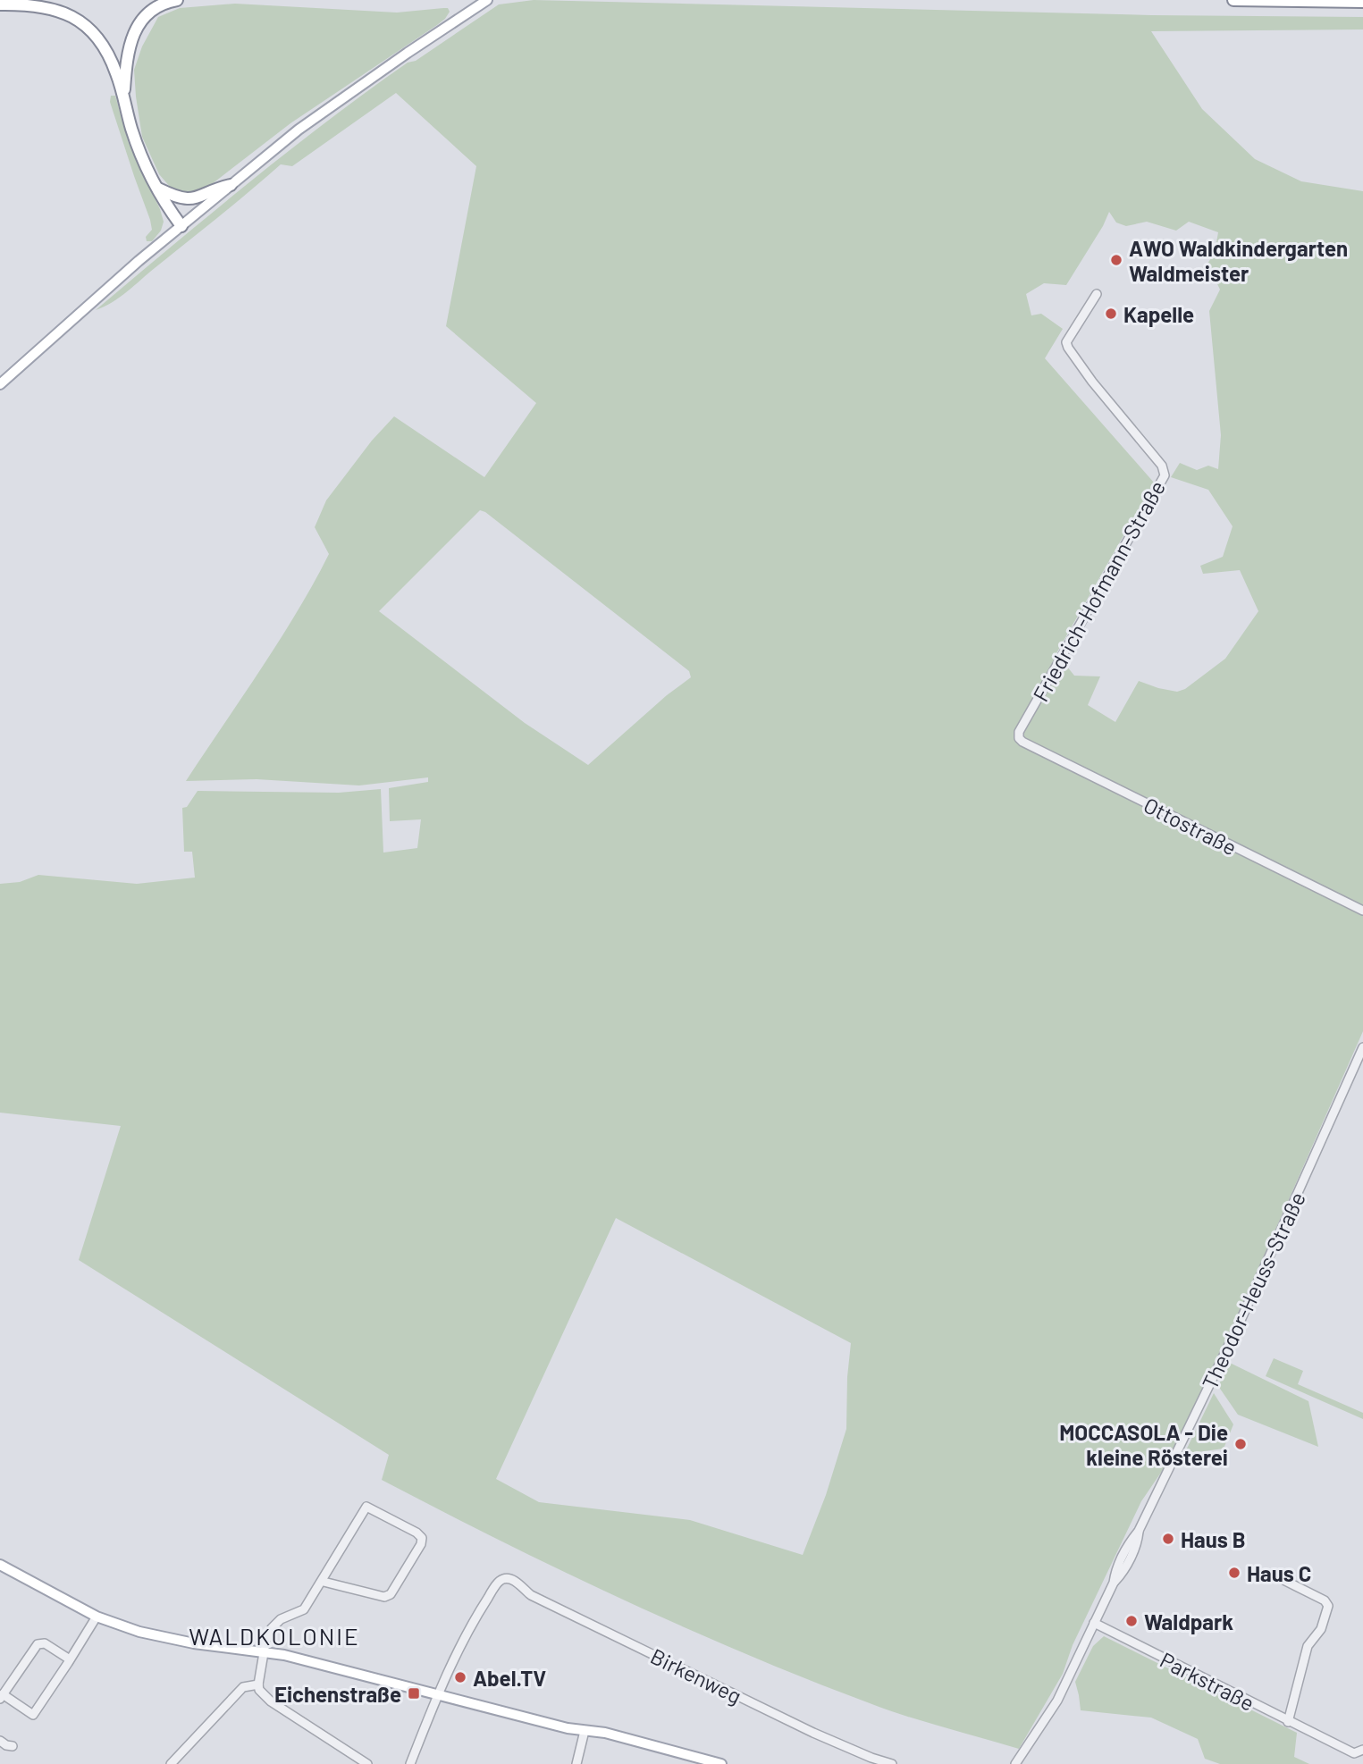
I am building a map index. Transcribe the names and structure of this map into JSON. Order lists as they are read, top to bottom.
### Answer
{
  "streets": {
    "street": [
      "Friedrich-Hofmann-Straße",
      "Ottostraße",
      "Theodor-Heuss-Straße",
      "Birkenweg",
      "Parkstraße"
    ]
  },
  "crossings": [
    ["Friedrich-Hofmann-Straße", "Ottostraße"],
    ["Theodor-Heuss-Straße", "Parkstraße"]
  ],
  "districts": ["WALDKOLONIE"],
  "places": {
    "other": [
      "AWO Waldkindergarten Waldmeister",
      "Kapelle",
      "MOCCASOLA - Die kleine Rösterei",
      "Haus B",
      "Haus C",
      "Waldpark",
      "Abel.TV"
    ],
    "transit": ["Eichenstraße"]
  }
}
